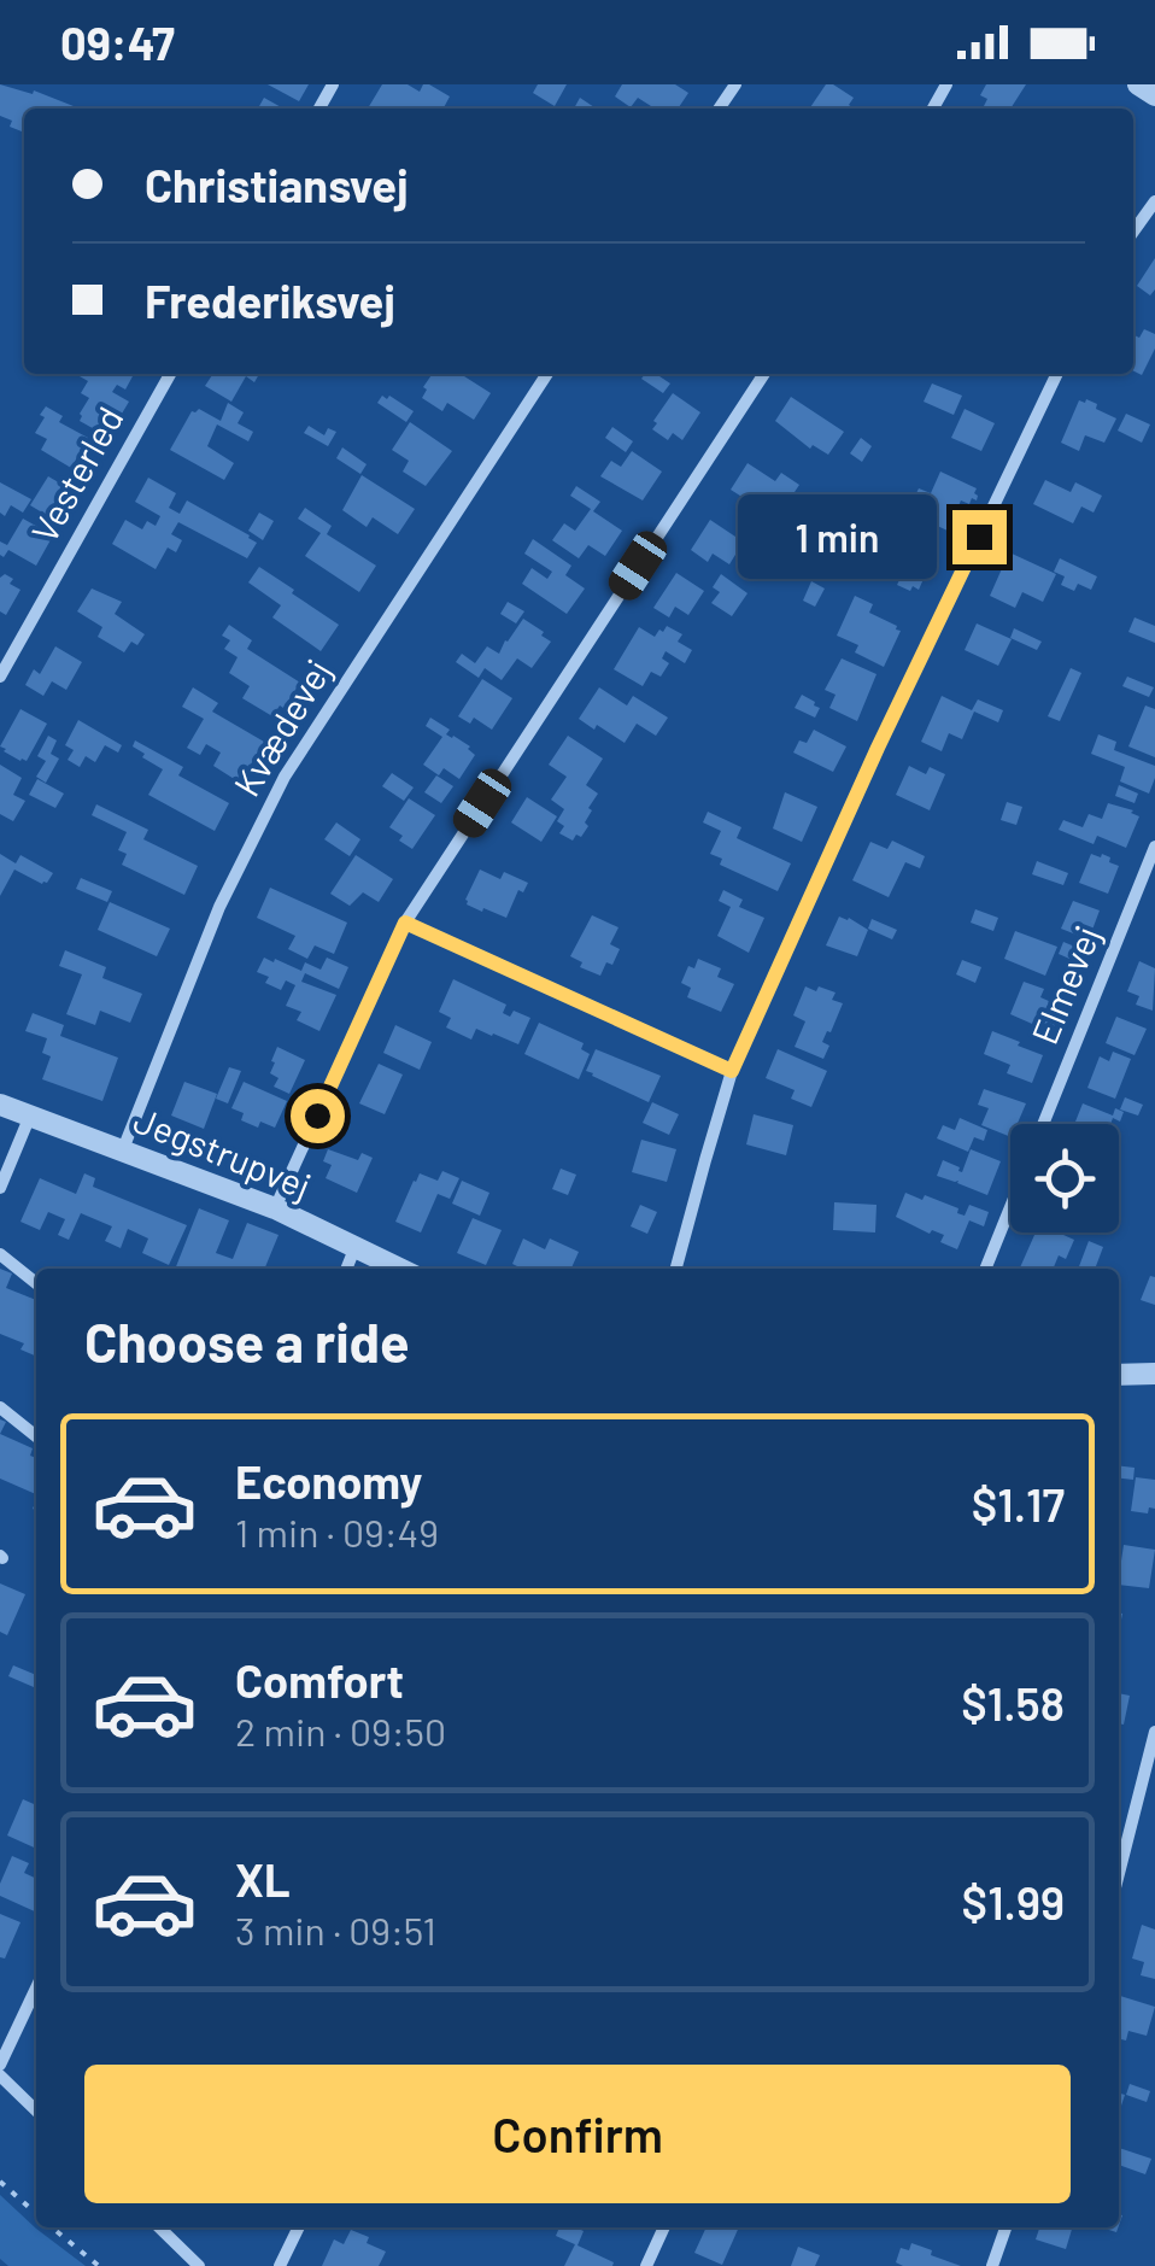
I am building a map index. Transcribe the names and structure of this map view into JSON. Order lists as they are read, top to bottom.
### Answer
{
  "streets": {
    "street": [
      "Vesterled",
      "Kvædevej",
      "Elmevej",
      "Jegstrupvej"
    ]
  },
  "crossings": [
    ["Kvædevej", "Jegstrupvej"]
  ],
  "page": {
    "status": "09:47",
    "banner": ["Christiansvej", "Frederiksvej"],
    "bubble": "1 min",
    "heading": "Choose a ride",
    "list": [
      {
        "name": "Economy",
        "note": "1 min · 09:49",
        "value": "$1.17"
      },
      {
        "name": "Comfort",
        "note": "2 min · 09:50",
        "value": "$1.58"
      },
      {
        "name": "XL",
        "note": "3 min · 09:51",
        "value": "$1.99"
      }
    ],
    "buttons": "Confirm"
  }
}
